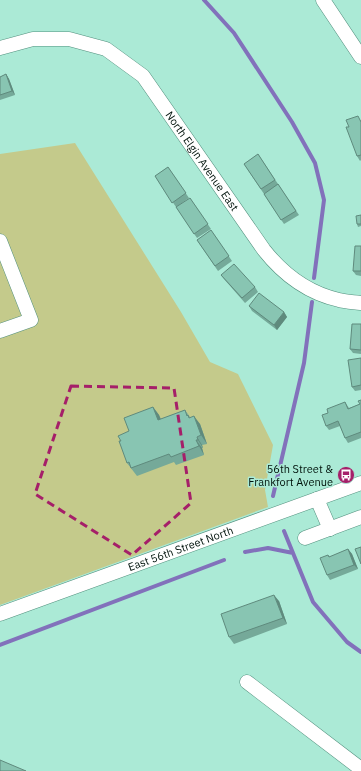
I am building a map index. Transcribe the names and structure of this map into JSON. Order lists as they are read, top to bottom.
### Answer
{
  "streets": {
    "street": ["North Elgin Avenue East", "East 56th Street North"]
  },
  "places": {
    "bus stop": ["56th Street & Frankfort Avenue"]
  }
}
